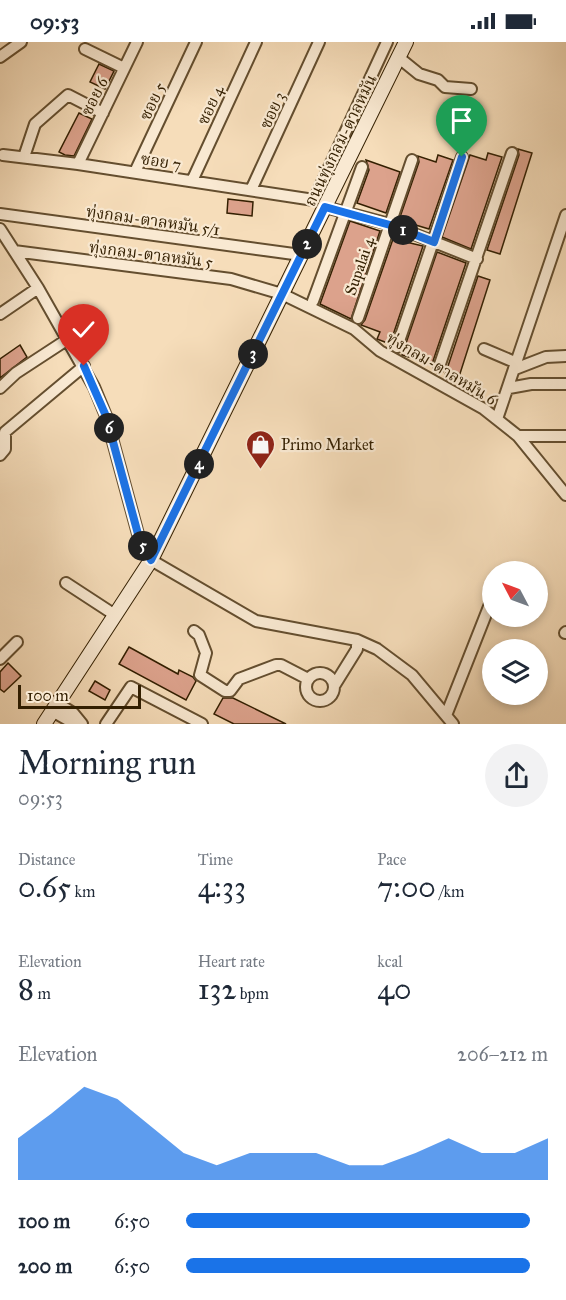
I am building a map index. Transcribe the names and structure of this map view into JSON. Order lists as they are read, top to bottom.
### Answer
{
  "streets": {
    "street": [
      "ซอย 6",
      "ซอย 5",
      "ซอย 4",
      "ซอย 3",
      "ถนนทุ่งกลม-ตาลหมัน",
      "ซอย 7",
      "ทุ่งกลม-ตาลหมัน 5/1",
      "ทุ่งกลม-ตาลหมัน 5",
      "Supalai 4",
      "ทุ่งกลม-ตาลหมัน 6"
    ]
  },
  "crossings": [
    ["ซอย 6", "ซอย 7"],
    ["ซอย 5", "ซอย 7"],
    ["ซอย 4", "ซอย 7"],
    ["ซอย 3", "ซอย 7"],
    ["ถนนทุ่งกลม-ตาลหมัน", "ซอย 7"],
    ["ถนนทุ่งกลม-ตาลหมัน", "ทุ่งกลม-ตาลหมัน 5/1"],
    ["ถนนทุ่งกลม-ตาลหมัน", "ทุ่งกลม-ตาลหมัน 5"],
    ["ถนนทุ่งกลม-ตาลหมัน", "ทุ่งกลม-ตาลหมัน 6"],
    ["ทุ่งกลม-ตาลหมัน 5", "ทุ่งกลม-ตาลหมัน 6"]
  ],
  "places": {
    "shop": ["Primo Market"]
  },
  "scale_bar": "100 m",
  "north": "top left",
  "page": {
    "status": "09:53",
    "pins": [
      "1",
      "2",
      "3",
      "6",
      "4",
      "5"
    ],
    "scale": "100 m",
    "heading": ["Morning run", "09:53"],
    "stats": [
      ["Distance", "0.65 km"],
      ["Time", "4:33"],
      ["Pace", "7:00 /km"],
      ["Elevation", "8 m"],
      ["Heart rate", "132 bpm"],
      ["kcal", "40"]
    ],
    "chart": ["Elevation", "206–212 m"],
    "list": [
      {
        "name": "100 m",
        "note": "6:50"
      },
      {
        "name": "200 m",
        "note": "6:50"
      }
    ]
  }
}
